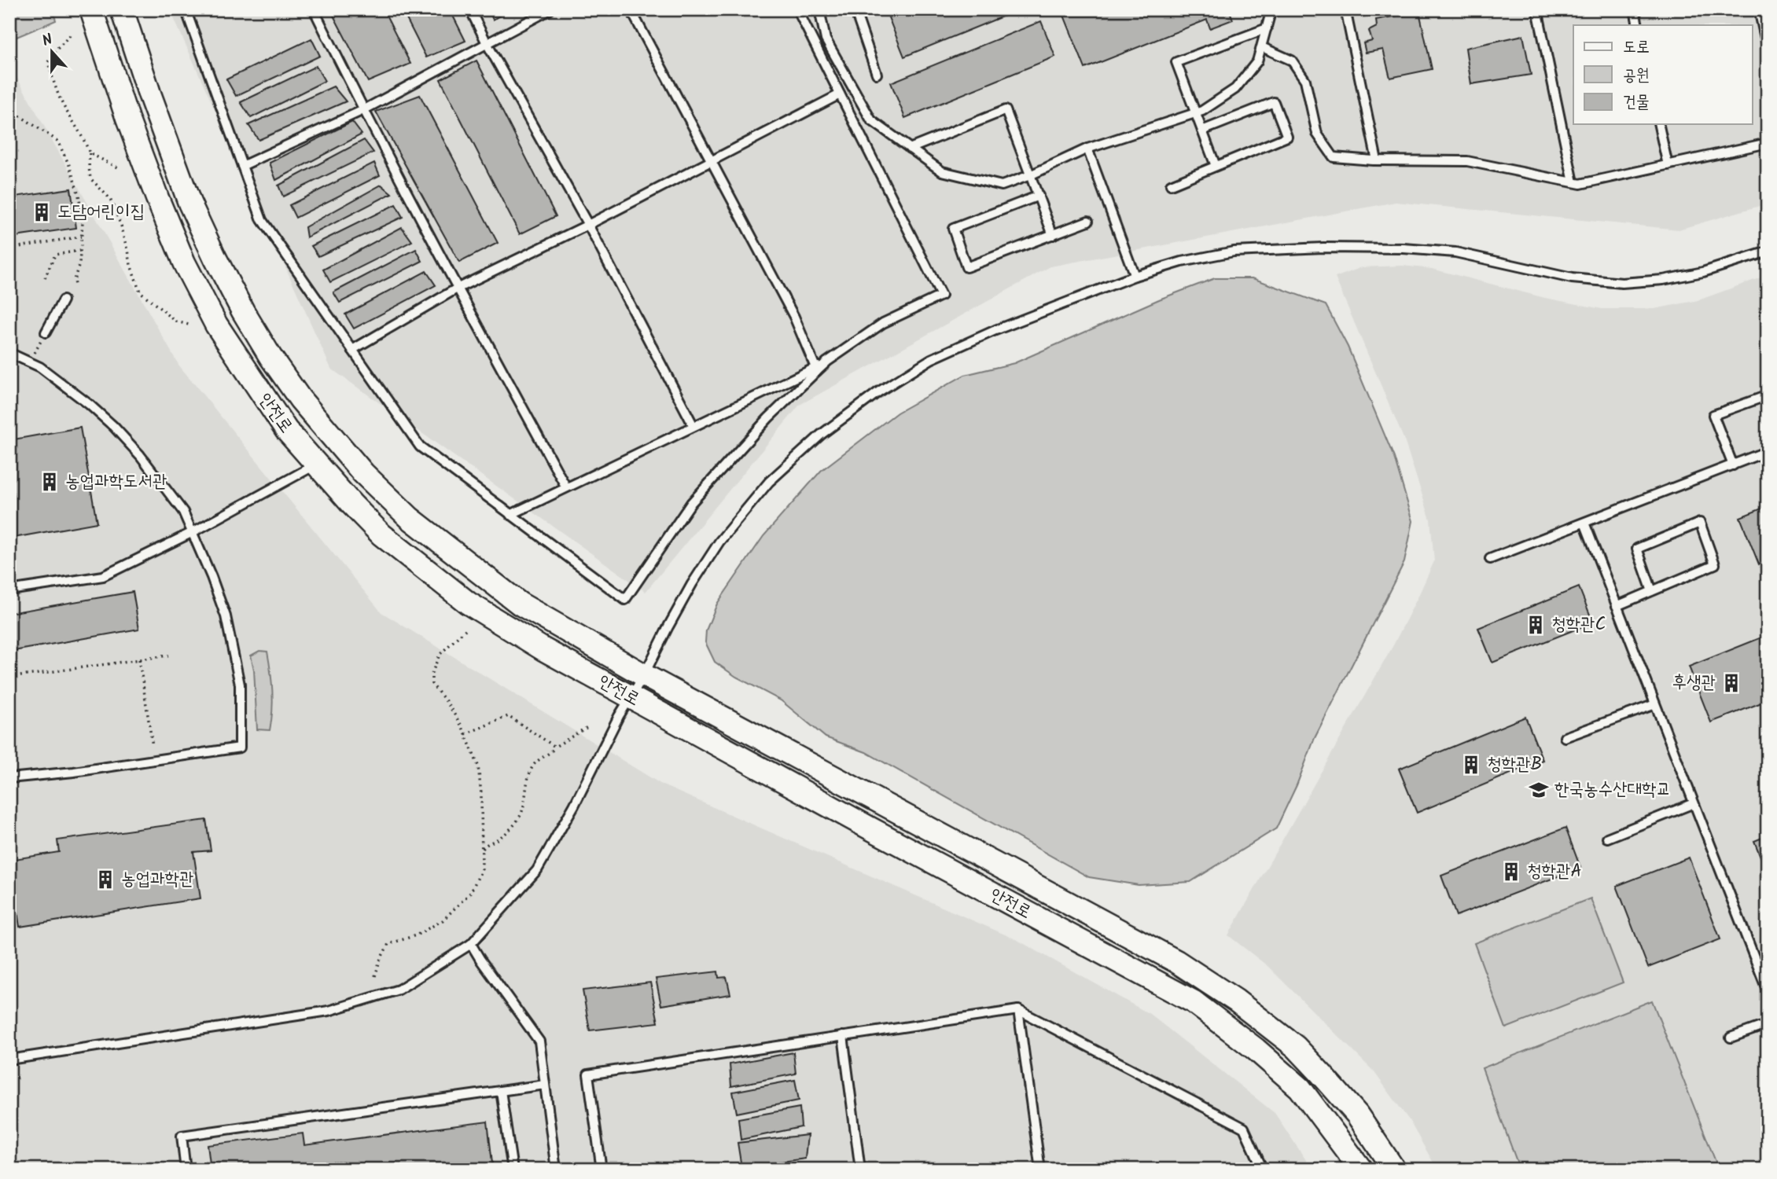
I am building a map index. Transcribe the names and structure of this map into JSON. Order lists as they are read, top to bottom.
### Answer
{
  "streets": {
    "street": ["안전로"]
  },
  "places": {
    "building": [
      "도담어린이집",
      "농업과학도서관",
      "청학관C",
      "후생관",
      "청학관B",
      "청학관A",
      "농업과학관"
    ],
    "school or university": ["한국농수산대학교"]
  },
  "legend": ["도로", "공원", "건물"],
  "north": "top"
}
